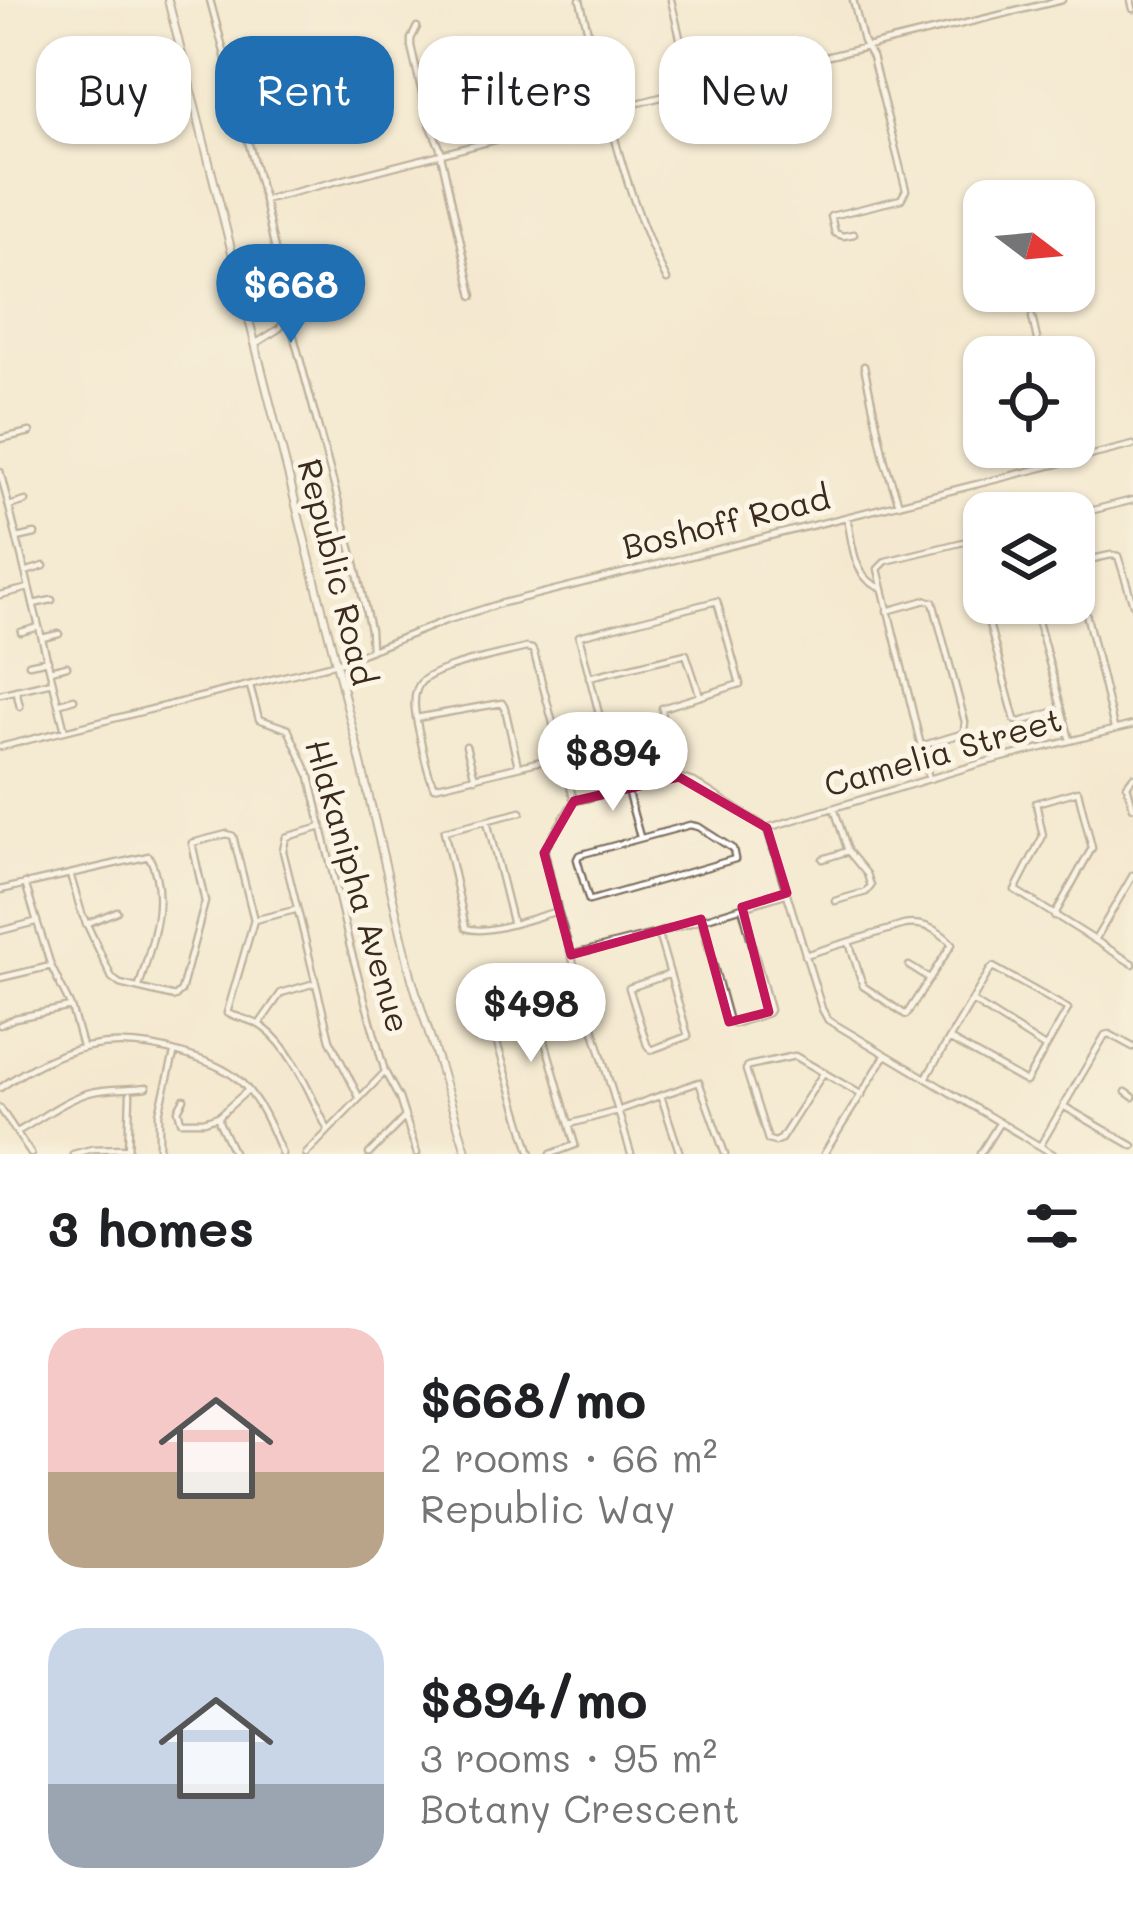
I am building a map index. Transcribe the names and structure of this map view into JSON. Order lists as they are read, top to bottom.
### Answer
{
  "streets": {
    "street": [
      "Boshoff Road",
      "Republic Road",
      "Camelia Street",
      "Hlakanipha Avenue"
    ]
  },
  "crossings": [
    ["Boshoff Road", "Republic Road"],
    ["Boshoff Road", "Hlakanipha Avenue"]
  ],
  "north": "right",
  "page": {
    "chip": [
      "Buy",
      "Rent",
      "Filters",
      "New"
    ],
    "price": ["$668", "$894", "$498"],
    "heading": "3 homes",
    "list": [
      {
        "name": "$668/mo",
        "note": "2 rooms · 66 m² · Republic Way"
      },
      {
        "name": "$894/mo",
        "note": "3 rooms · 95 m² · Botany Crescent"
      }
    ]
  }
}
